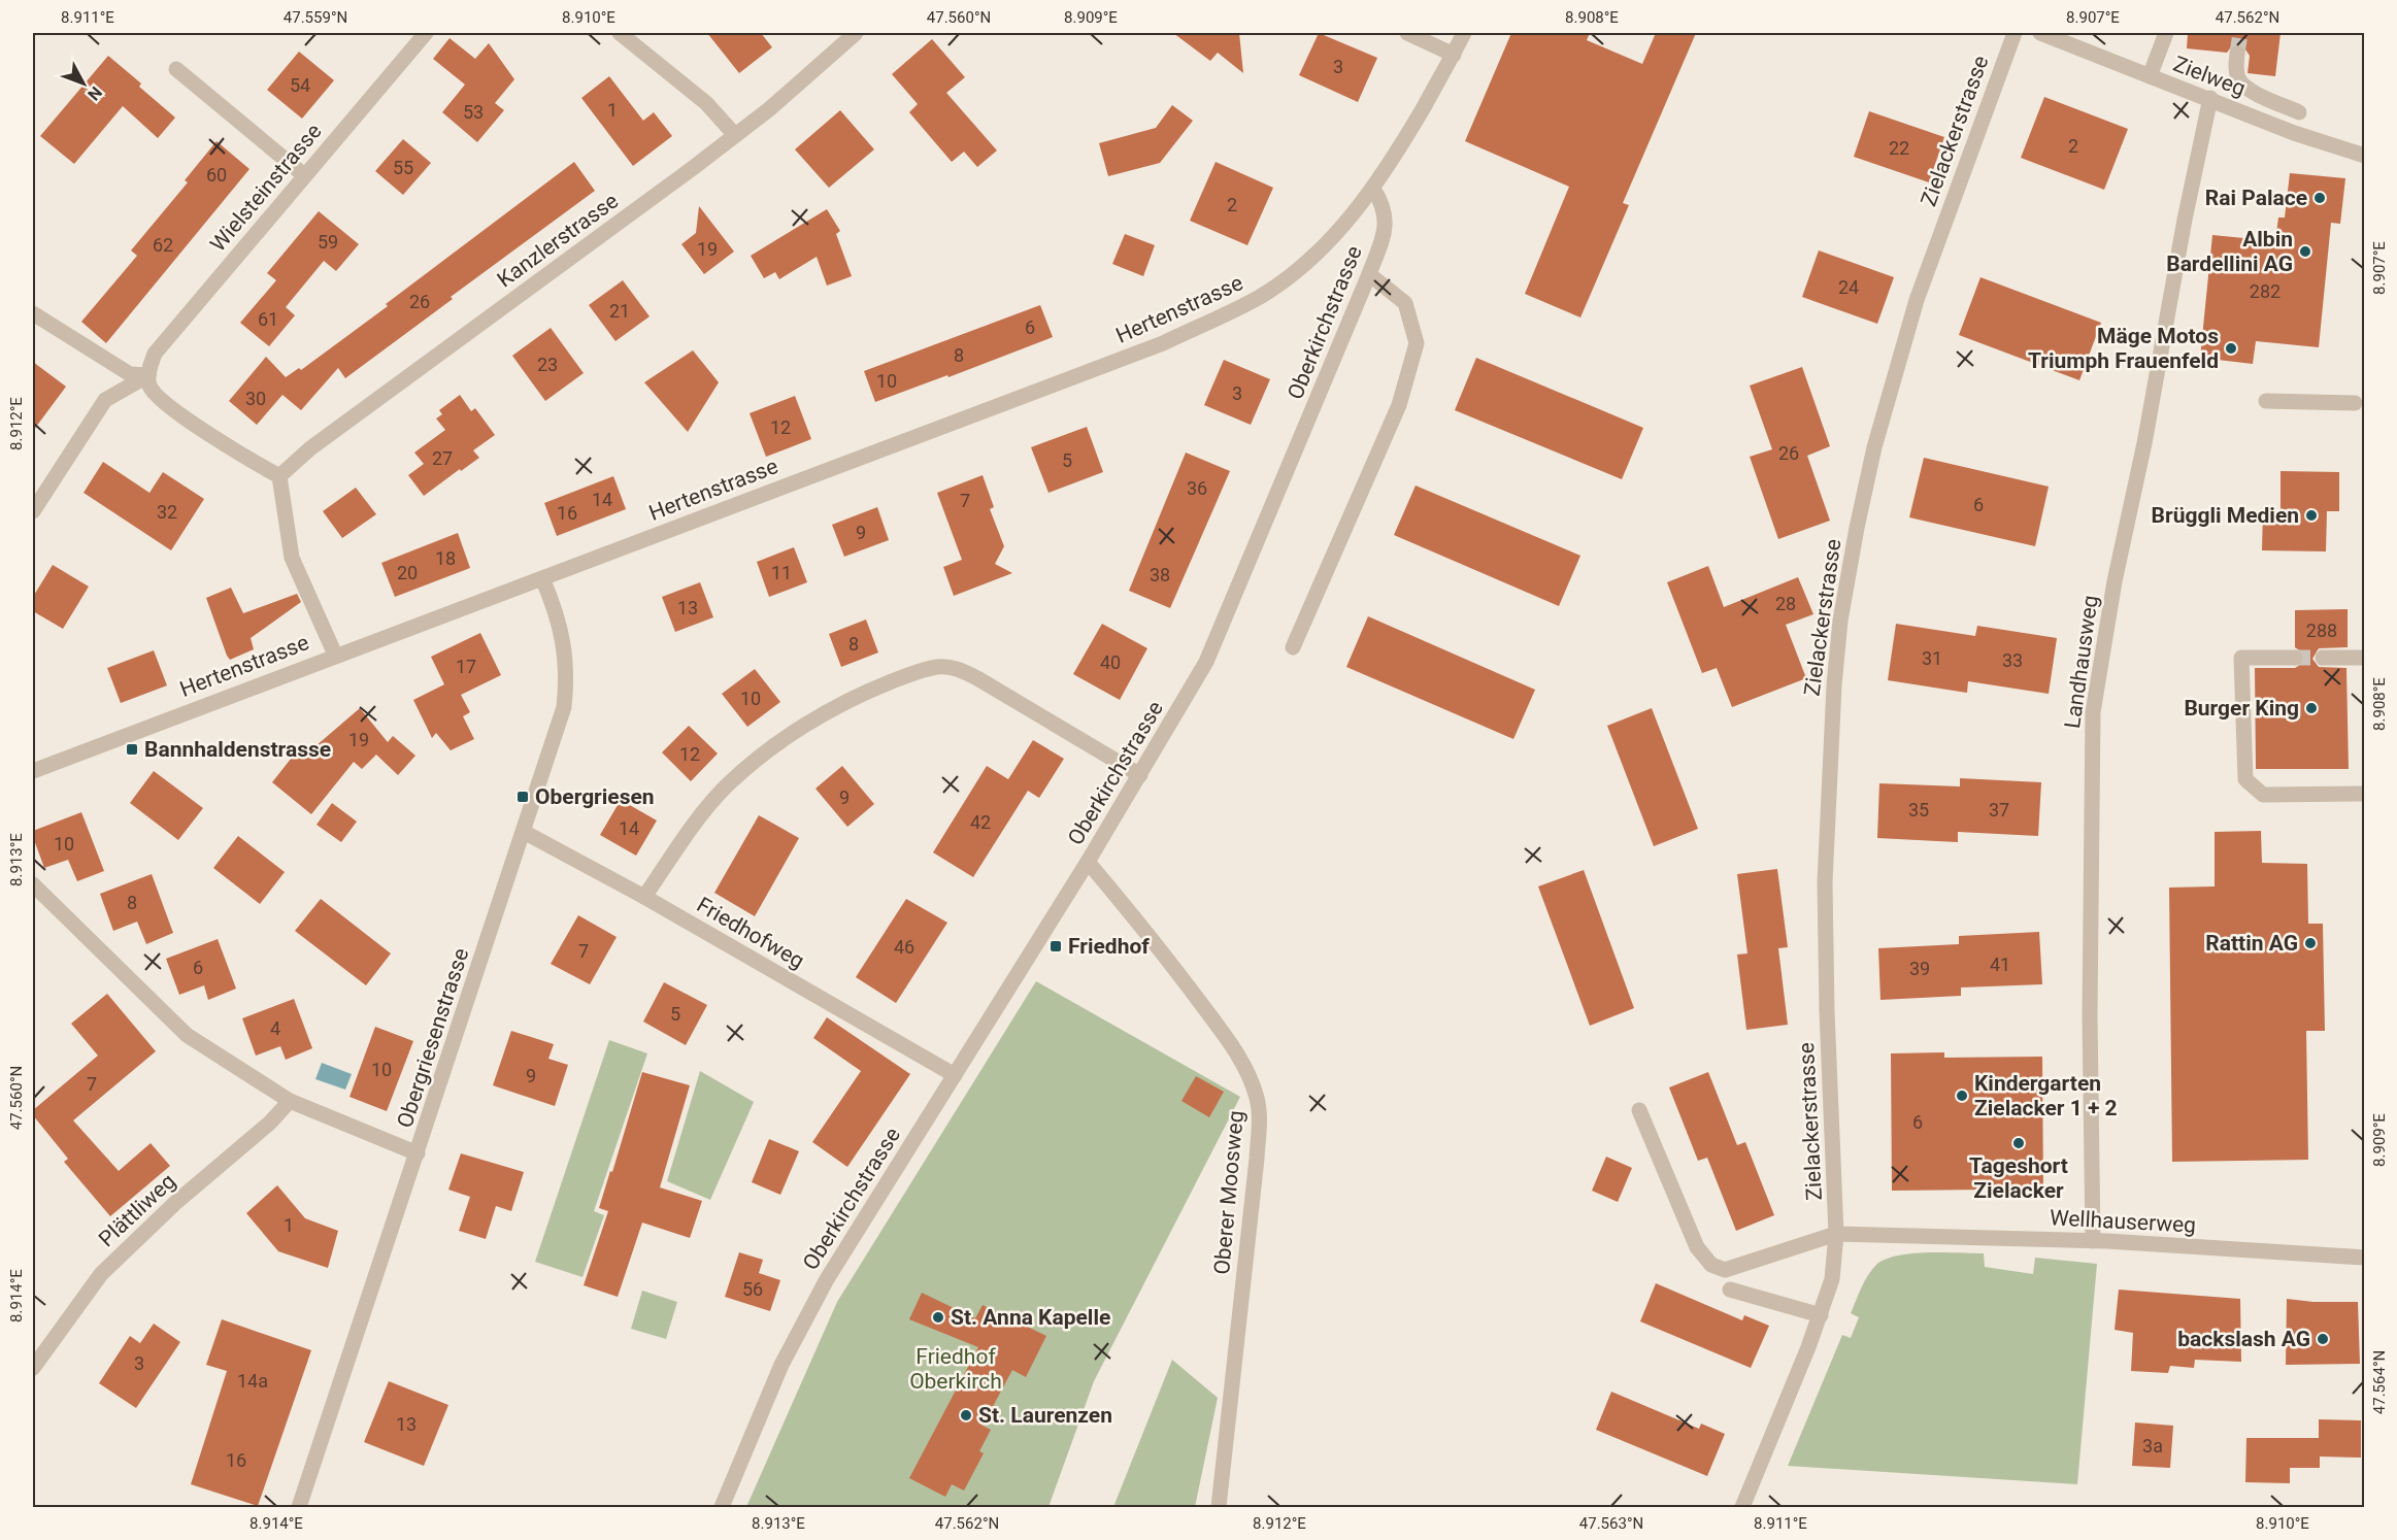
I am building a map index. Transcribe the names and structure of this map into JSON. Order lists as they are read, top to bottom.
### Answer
{
  "streets": {
    "street": [
      "Zielweg",
      "Zielackerstrasse",
      "Wielsteinstrasse",
      "Kanzlerstrasse",
      "Hertenstrasse",
      "Oberkirchstrasse",
      "Landhausweg",
      "Friedhofweg",
      "Obergriesenstrasse",
      "Oberer Moosweg",
      "Plättliweg",
      "Wellhauserweg"
    ]
  },
  "crossings": [
    ["Zielweg", "Landhausweg"],
    ["Zielackerstrasse", "Wellhauserweg"],
    ["Hertenstrasse", "Oberkirchstrasse"],
    ["Hertenstrasse", "Obergriesenstrasse"],
    ["Oberkirchstrasse", "Friedhofweg"],
    ["Oberkirchstrasse", "Oberer Moosweg"],
    ["Landhausweg", "Wellhauserweg"],
    ["Friedhofweg", "Obergriesenstrasse"]
  ],
  "parks": ["Friedhof Oberkirch"],
  "places": {
    "other": [
      "Rai Palace",
      "Albin Bardellini AG",
      "Mäge Motos Triumph Frauenfeld",
      "Brüggli Medien",
      "Burger King",
      "Rattin AG",
      "Kindergarten Zielacker 1 + 2",
      "Tageshort Zielacker",
      "St. Anna Kapelle",
      "backslash AG",
      "St. Laurenzen"
    ],
    "transit": ["Bannhaldenstrasse", "Obergriesen", "Friedhof"]
  },
  "house_numbers": [
    "3",
    "54",
    "1",
    "53",
    "2",
    "22",
    "55",
    "60",
    "2",
    "59",
    "62",
    "19",
    "24",
    "282",
    "26",
    "21",
    "61",
    "6",
    "8",
    "23",
    "10",
    "3",
    "30",
    "12",
    "26",
    "27",
    "5",
    "36",
    "14",
    "7",
    "6",
    "32",
    "16",
    "9",
    "18",
    "20",
    "11",
    "38",
    "28",
    "13",
    "288",
    "8",
    "31",
    "33",
    "40",
    "17",
    "10",
    "19",
    "12",
    "9",
    "35",
    "37",
    "42",
    "14",
    "10",
    "8",
    "46",
    "7",
    "41",
    "6",
    "39",
    "5",
    "4",
    "10",
    "9",
    "7",
    "6",
    "1",
    "56",
    "3",
    "14a",
    "13",
    "3a",
    "16"
  ],
  "north": "bottom right",
  "coordinates": [
    "8.911°E",
    "47.559°N",
    "8.910°E",
    "47.560°N",
    "8.909°E",
    "8.908°E",
    "8.907°E",
    "47.562°N",
    "8.912°E",
    "8.913°E",
    "8.914°E",
    "47.564°N",
    "47.563°N"
  ]
}
